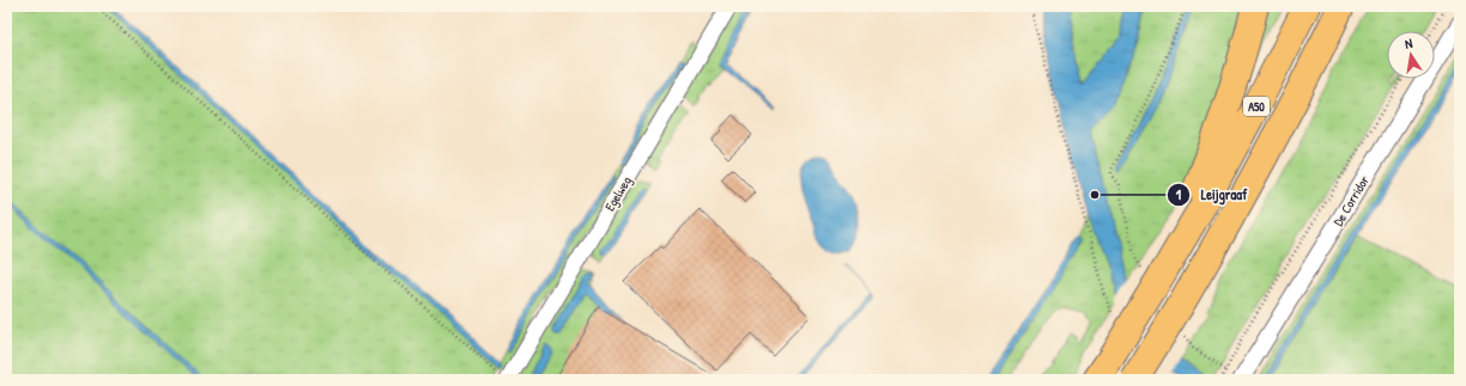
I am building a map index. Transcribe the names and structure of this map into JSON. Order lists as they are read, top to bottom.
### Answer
{
  "streets": {
    "highway": ["A50"],
    "street": ["Egelweg", "De Corridor"]
  },
  "places": ["Leijgraaf"],
  "north": "top"
}
